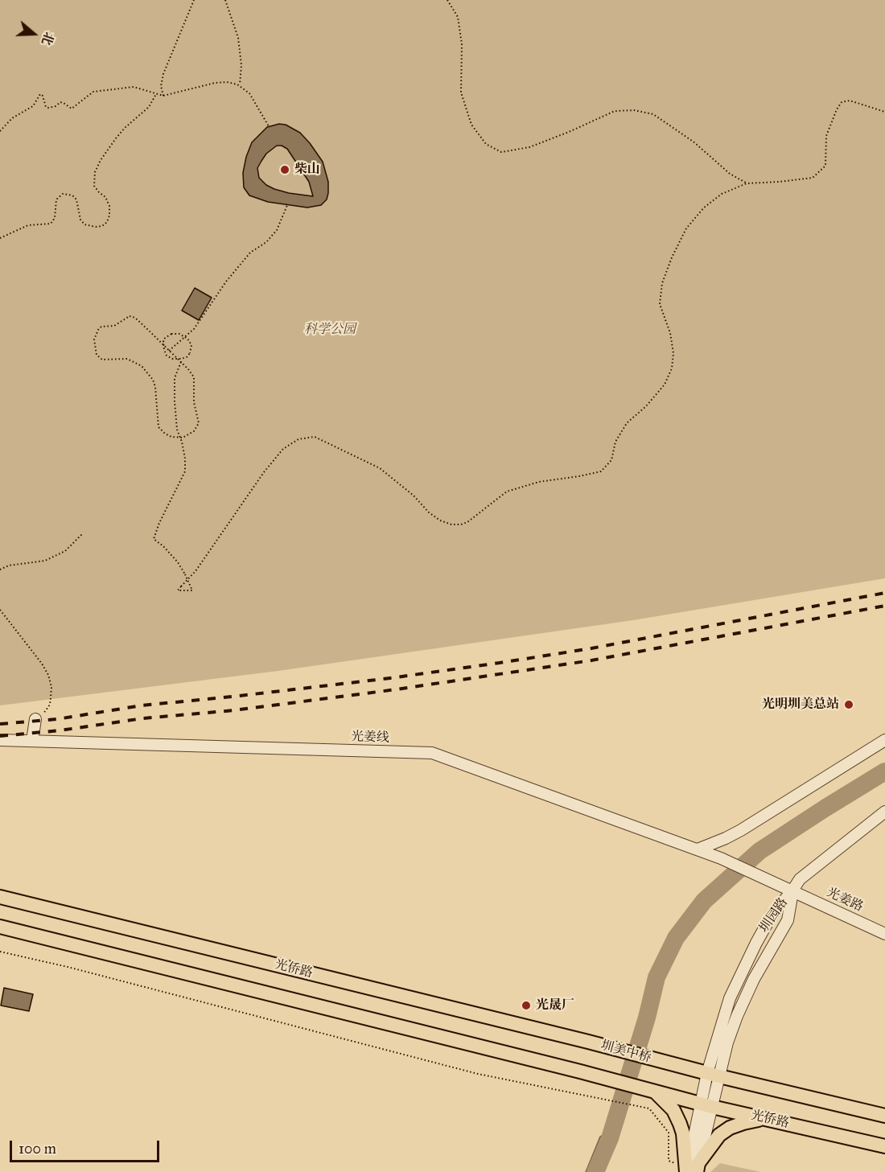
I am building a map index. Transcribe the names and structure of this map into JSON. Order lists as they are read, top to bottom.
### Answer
{
  "streets": {
    "main road": ["光侨路", "圳美中桥"],
    "street": ["光姜线", "光姜路", "圳园路"]
  },
  "crossings": [
    ["光姜线", "光姜路"],
    ["光姜线", "圳园路"],
    ["光姜路", "圳园路"],
    ["圳园路", "光侨路"],
    ["圳园路", "圳美中桥"],
    ["光侨路", "圳美中桥"]
  ],
  "parks": ["科学公园"],
  "places": ["柴山", "光明圳美总站", "光晟厂"],
  "scale_bar": "100 m",
  "north": "right"
}
